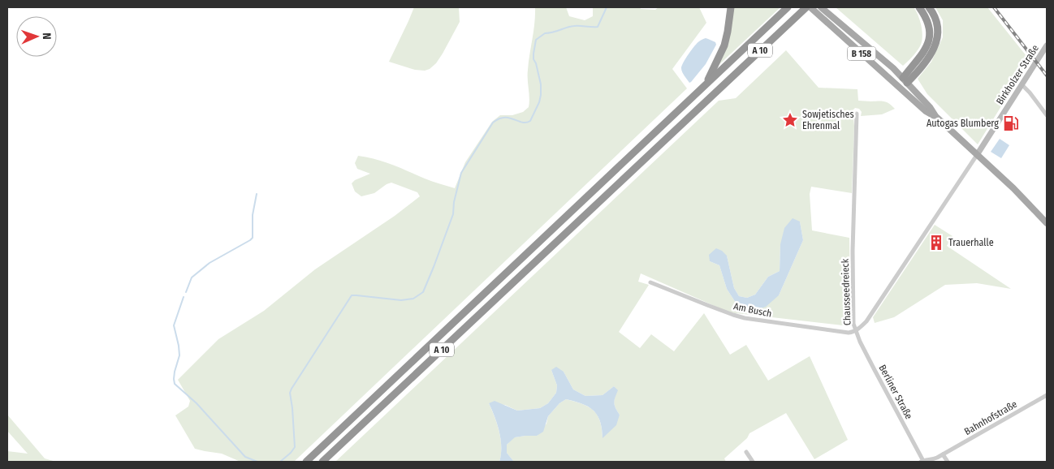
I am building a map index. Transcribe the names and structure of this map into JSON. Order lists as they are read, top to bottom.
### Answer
{
  "streets": {
    "highway": ["A 10"],
    "main road": ["B 158", "Birkholzer Straße"],
    "street": [
      "Chausseedreieck",
      "Am Busch",
      "Berliner Straße",
      "Bahnhofstraße"
    ]
  },
  "crossings": [
    ["B 158", "Birkholzer Straße"],
    ["B 158", "Chausseedreieck"],
    ["Birkholzer Straße", "Chausseedreieck"],
    ["Chausseedreieck", "Am Busch"],
    ["Chausseedreieck", "Berliner Straße"],
    ["Am Busch", "Berliner Straße"],
    ["Berliner Straße", "Bahnhofstraße"]
  ],
  "places": {
    "place": ["Sowjetisches Ehrenmal"],
    "fuel station": ["Autogas Blumberg"],
    "building": ["Trauerhalle"]
  },
  "north": "right"
}
